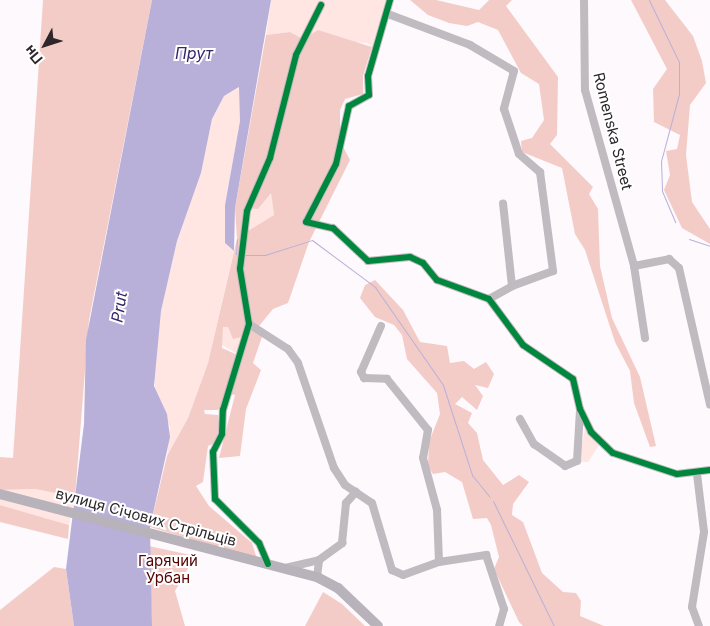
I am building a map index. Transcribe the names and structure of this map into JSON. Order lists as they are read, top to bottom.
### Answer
{
  "streets": {
    "main road": ["вулиця Січових Стрільців"],
    "street": ["Romenska Street"]
  },
  "water": ["Прут", "Prut"],
  "parks": ["Гарячий Урбан"],
  "north": "bottom left"
}
